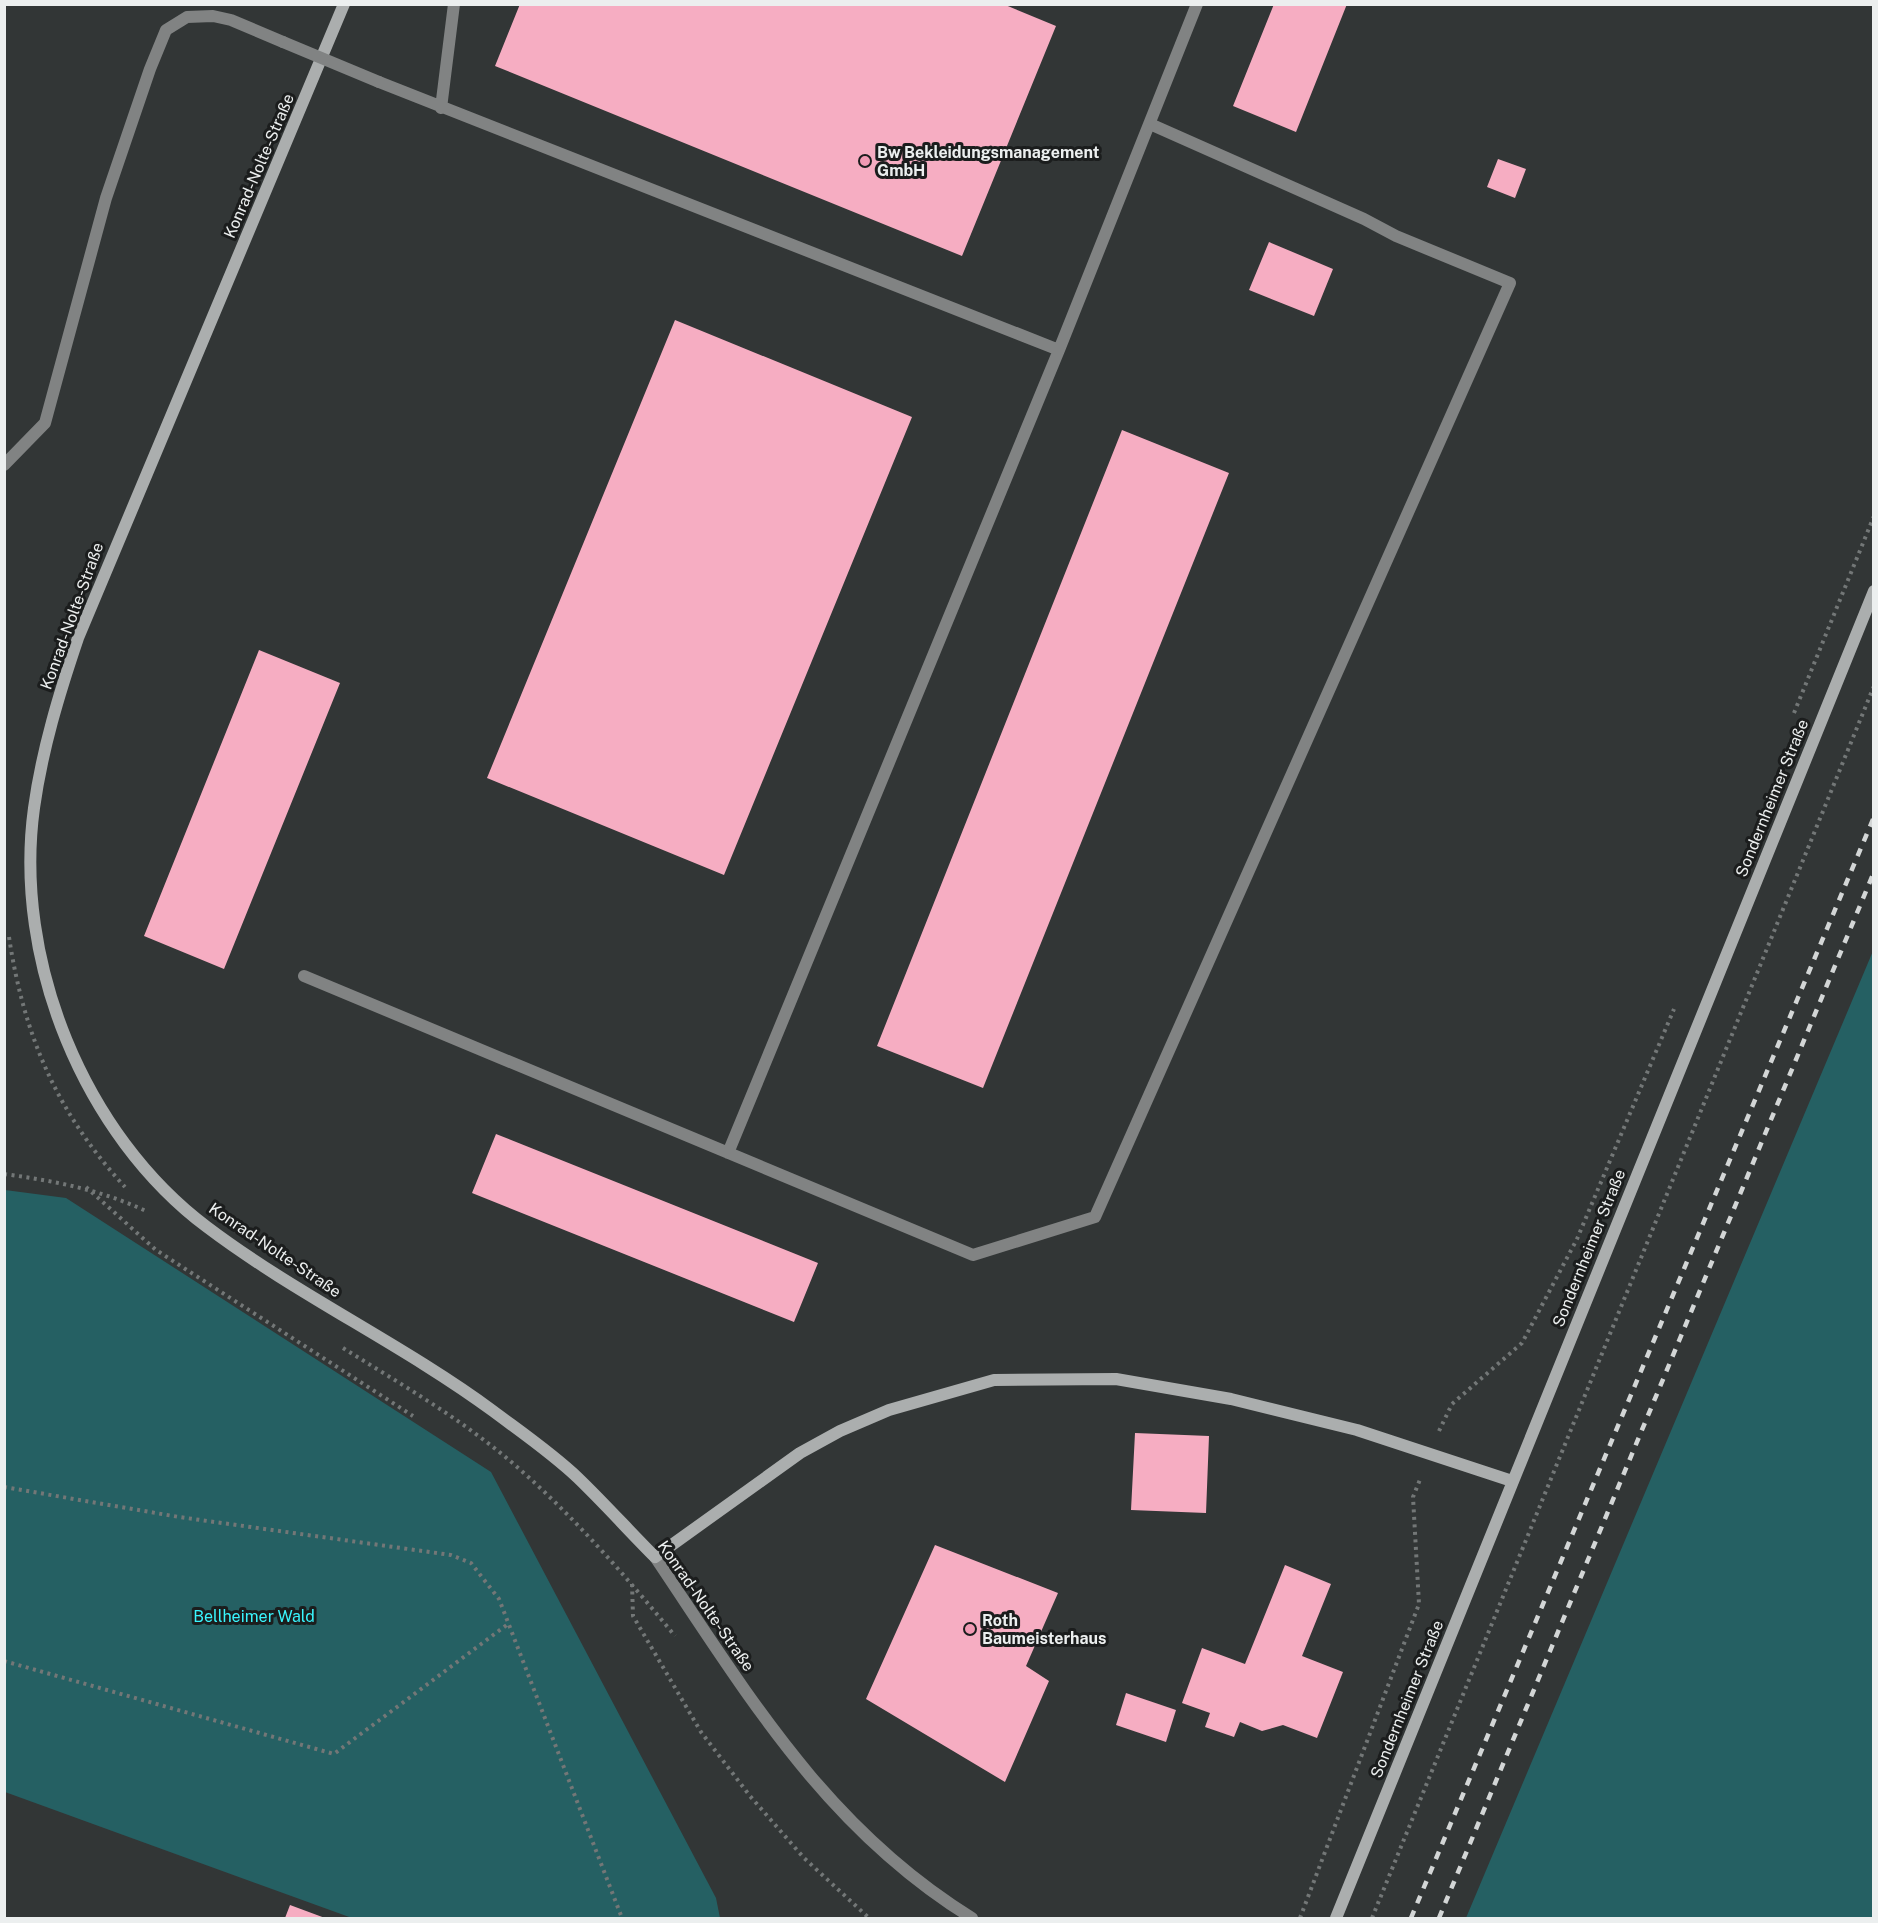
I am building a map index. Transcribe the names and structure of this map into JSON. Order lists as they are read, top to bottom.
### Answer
{
  "streets": {
    "main road": ["Konrad-Nolte-Straße", "Sondernheimer Straße"]
  },
  "parks": ["Bellheimer Wald"],
  "places": ["Bw Bekleidungsmanagement GmbH", "Roth Baumeisterhaus"]
}
